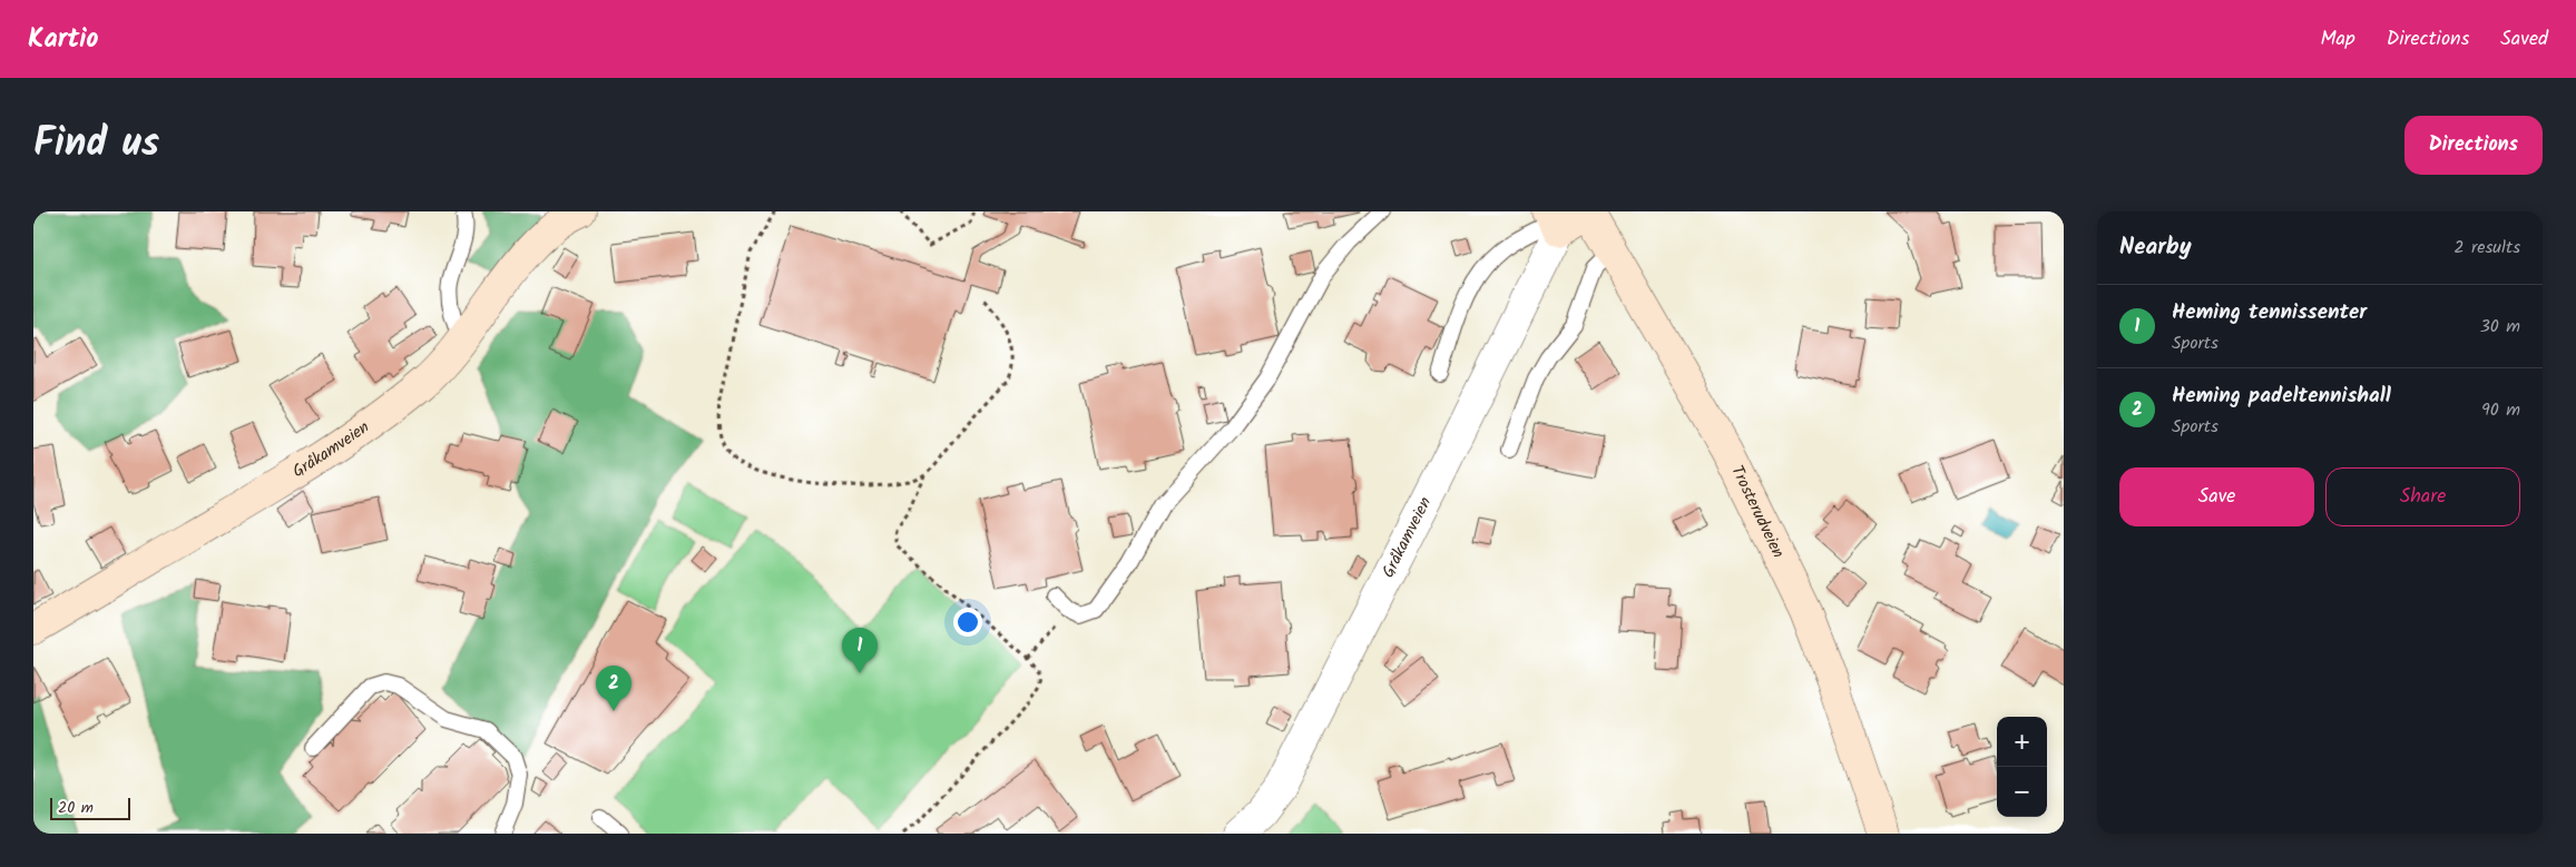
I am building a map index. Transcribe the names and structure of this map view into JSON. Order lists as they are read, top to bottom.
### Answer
{
  "streets": {
    "street": ["Gråkamveien", "Trosterudveien"]
  },
  "scale_bar": "20 m",
  "page": {
    "header": "Kartio",
    "nav": ["Map", "Directions", "Saved"],
    "title": "Find us",
    "buttons": [
      "Directions",
      ["Save", "Share"]
    ],
    "heading": ["Nearby", "2 results"],
    "list": [
      {
        "mark": "1",
        "name": "Heming tennissenter",
        "note": "Sports",
        "value": "30 m"
      },
      {
        "mark": "2",
        "name": "Heming padeltennishall",
        "note": "Sports",
        "value": "90 m"
      }
    ],
    "pins": ["1", "2"],
    "map_buttons": ["+", "−"],
    "scale": "20 m"
  }
}
